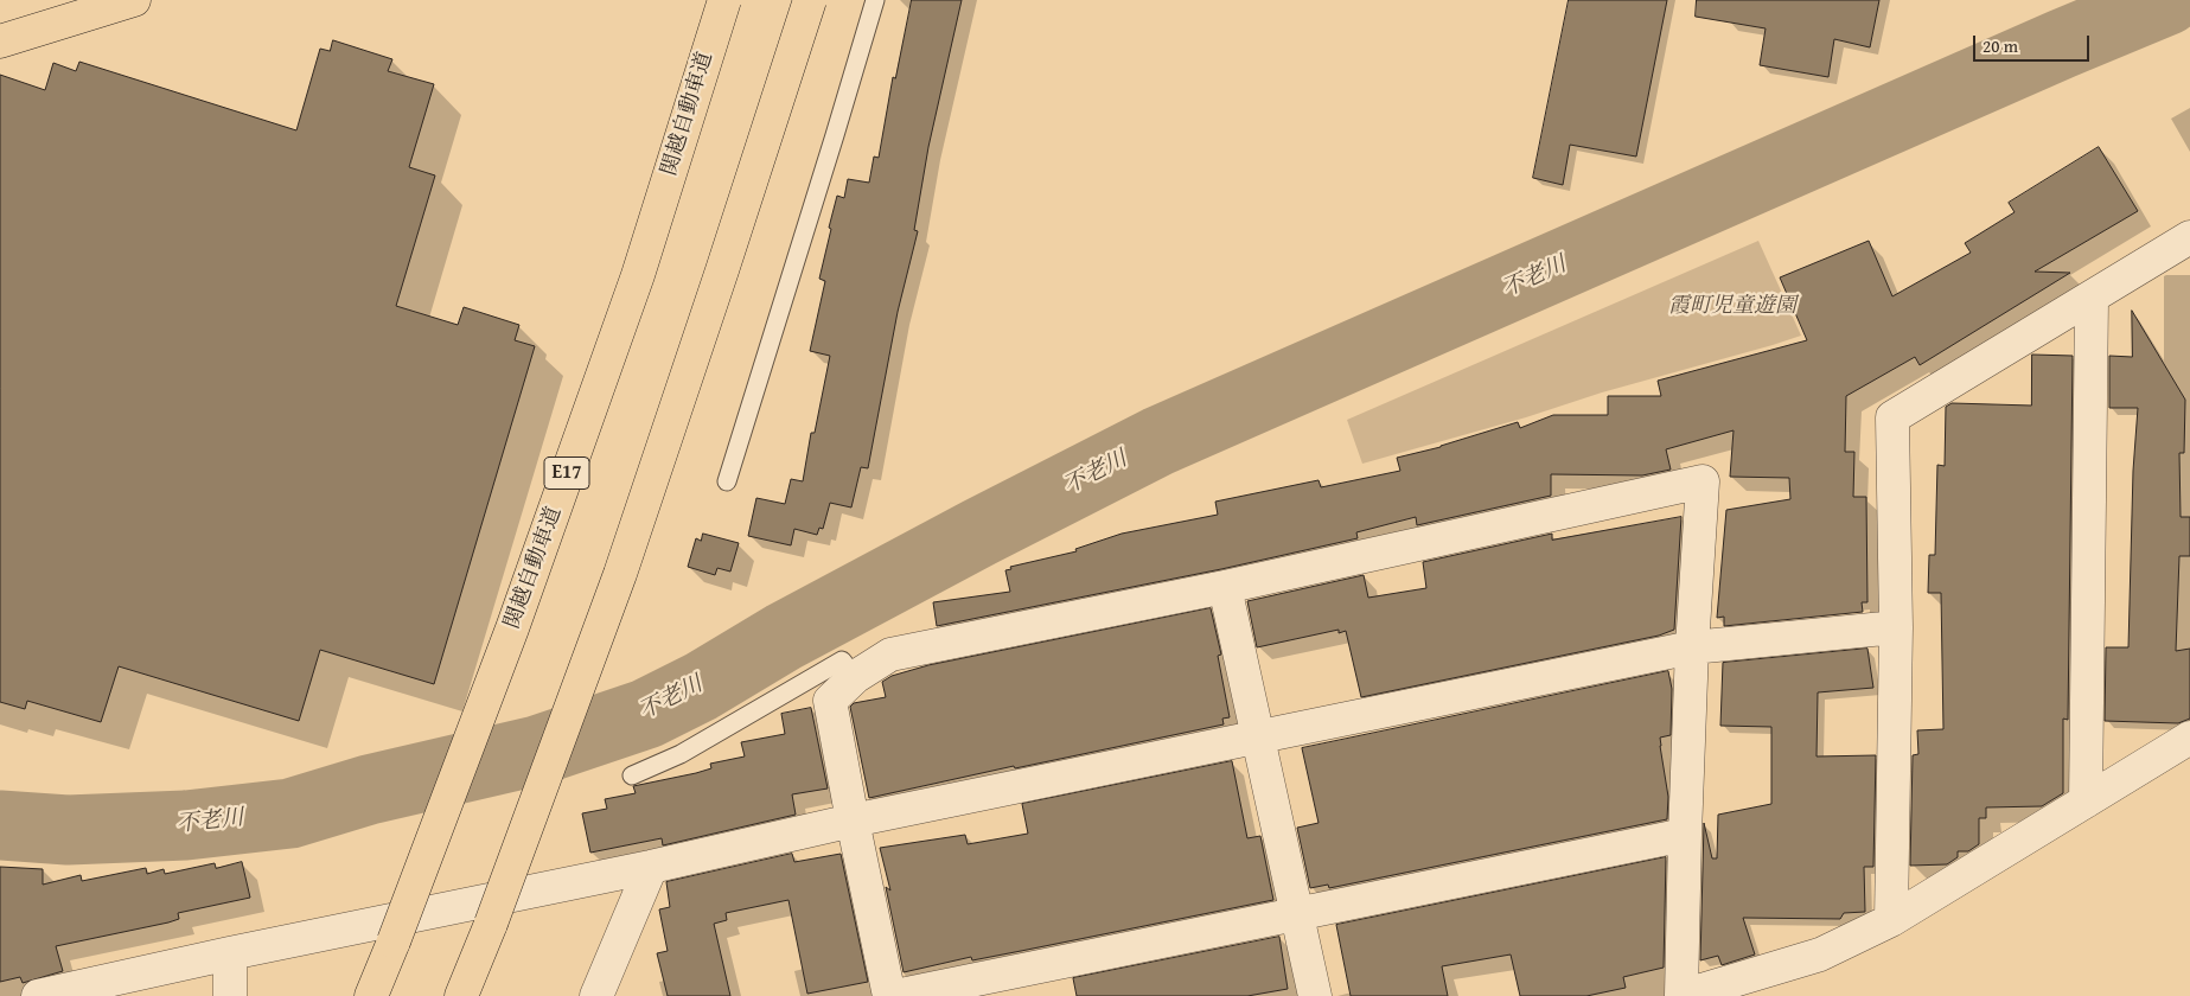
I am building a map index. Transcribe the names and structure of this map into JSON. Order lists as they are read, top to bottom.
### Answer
{
  "streets": {
    "main road": ["関越自動車道", "E17"]
  },
  "water": ["不老川"],
  "parks": ["霞町児童遊園"],
  "scale_bar": "20 m"
}
